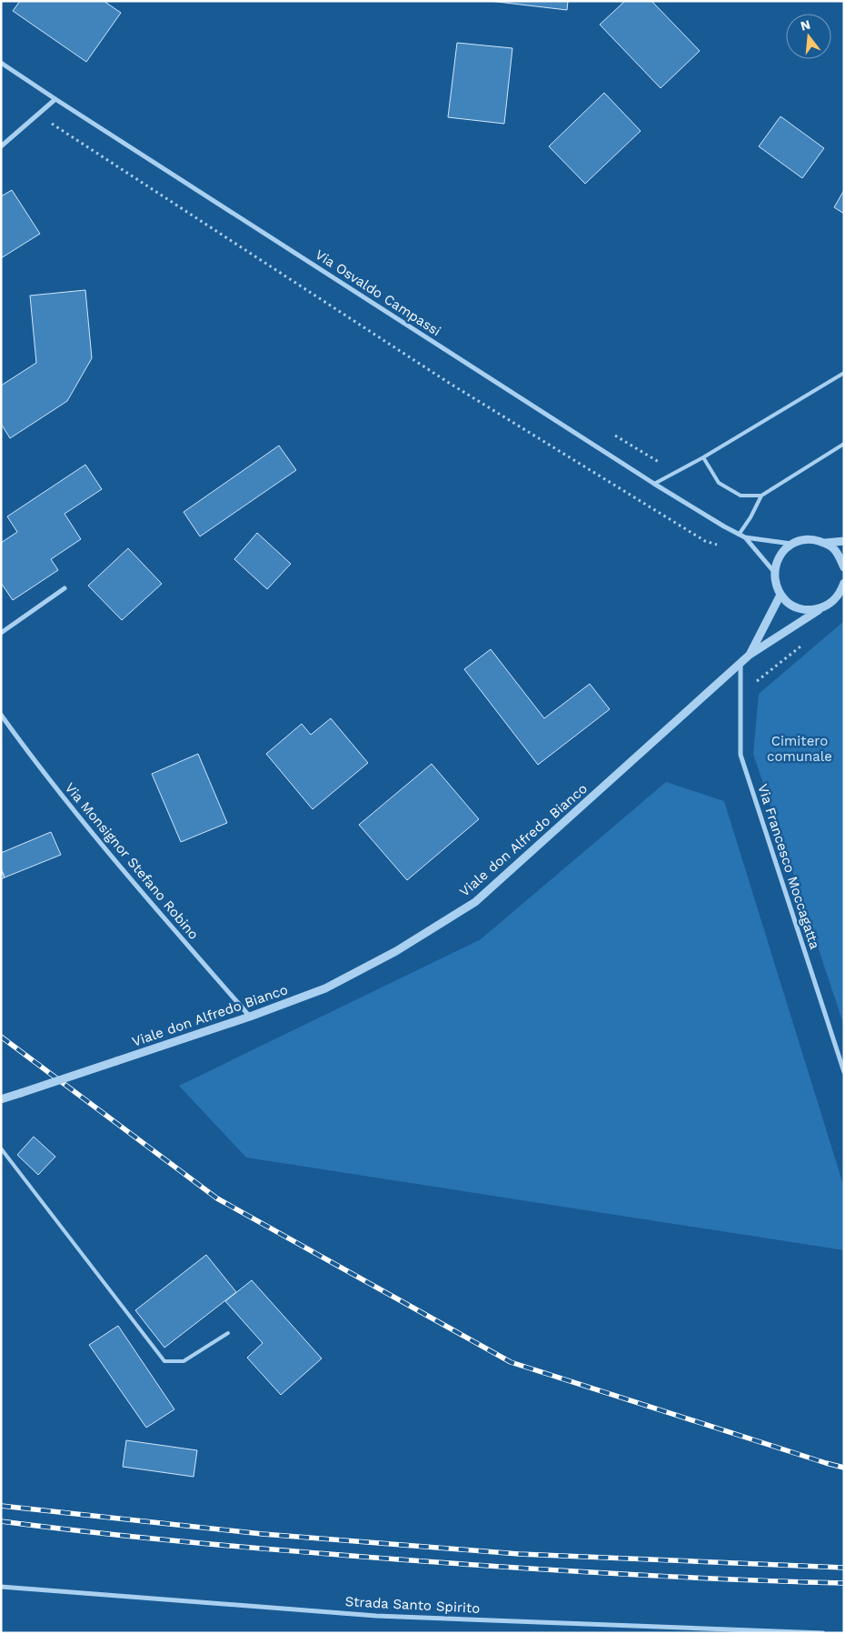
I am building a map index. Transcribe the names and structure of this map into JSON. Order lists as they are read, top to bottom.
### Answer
{
  "streets": {
    "street": [
      "Via Osvaldo Campassi",
      "Viale don Alfredo Bianco",
      "Via Monsignor Stefano Robino",
      "Via Francesco Moccagatta",
      "Strada Santo Spirito"
    ]
  },
  "crossings": [
    ["Viale don Alfredo Bianco", "Via Monsignor Stefano Robino"],
    ["Viale don Alfredo Bianco", "Via Francesco Moccagatta"]
  ],
  "parks": ["Cimitero comunale"],
  "north": "top"
}
